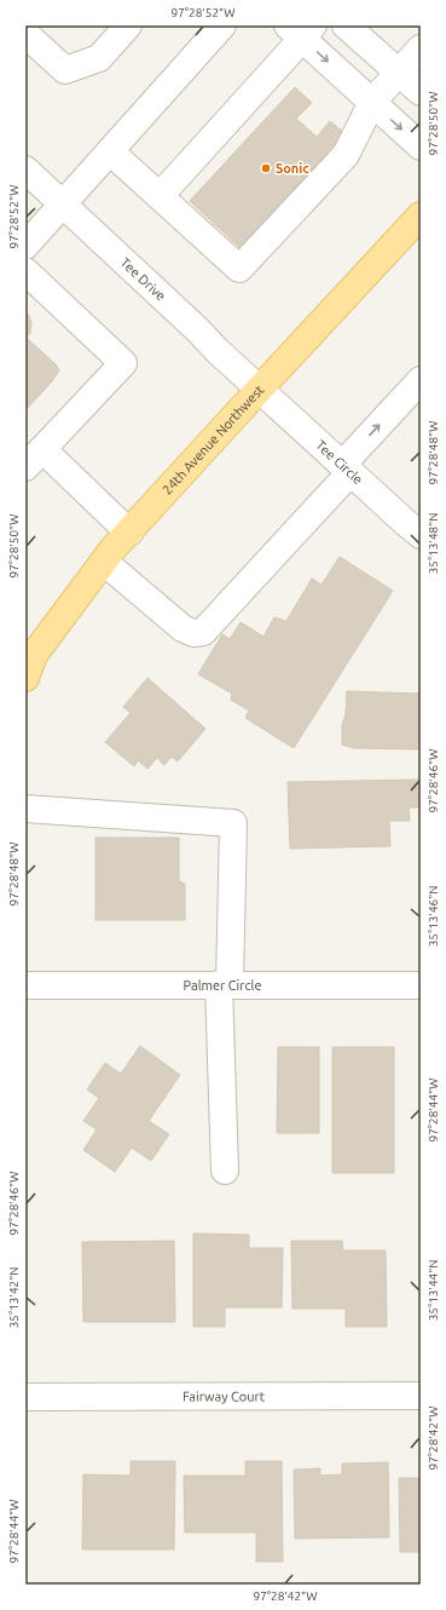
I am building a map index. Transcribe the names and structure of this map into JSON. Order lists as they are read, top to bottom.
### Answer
{
  "streets": {
    "main road": ["24th Avenue Northwest"],
    "street": [
      "Tee Drive",
      "Tee Circle",
      "Palmer Circle",
      "Fairway Court"
    ]
  },
  "crossings": [
    ["Tee Drive", "24th Avenue Northwest"],
    ["Tee Drive", "Tee Circle"],
    ["24th Avenue Northwest", "Tee Circle"]
  ],
  "places": ["Sonic"],
  "coordinates": [
    "97°28'52\"W",
    "97°28'50\"W",
    "97°28'48\"W",
    "35°13'48\"N",
    "97°28'46\"W",
    "35°13'46\"N",
    "97°28'44\"W",
    "35°13'44\"N",
    "35°13'42\"N",
    "97°28'42\"W"
  ]
}
